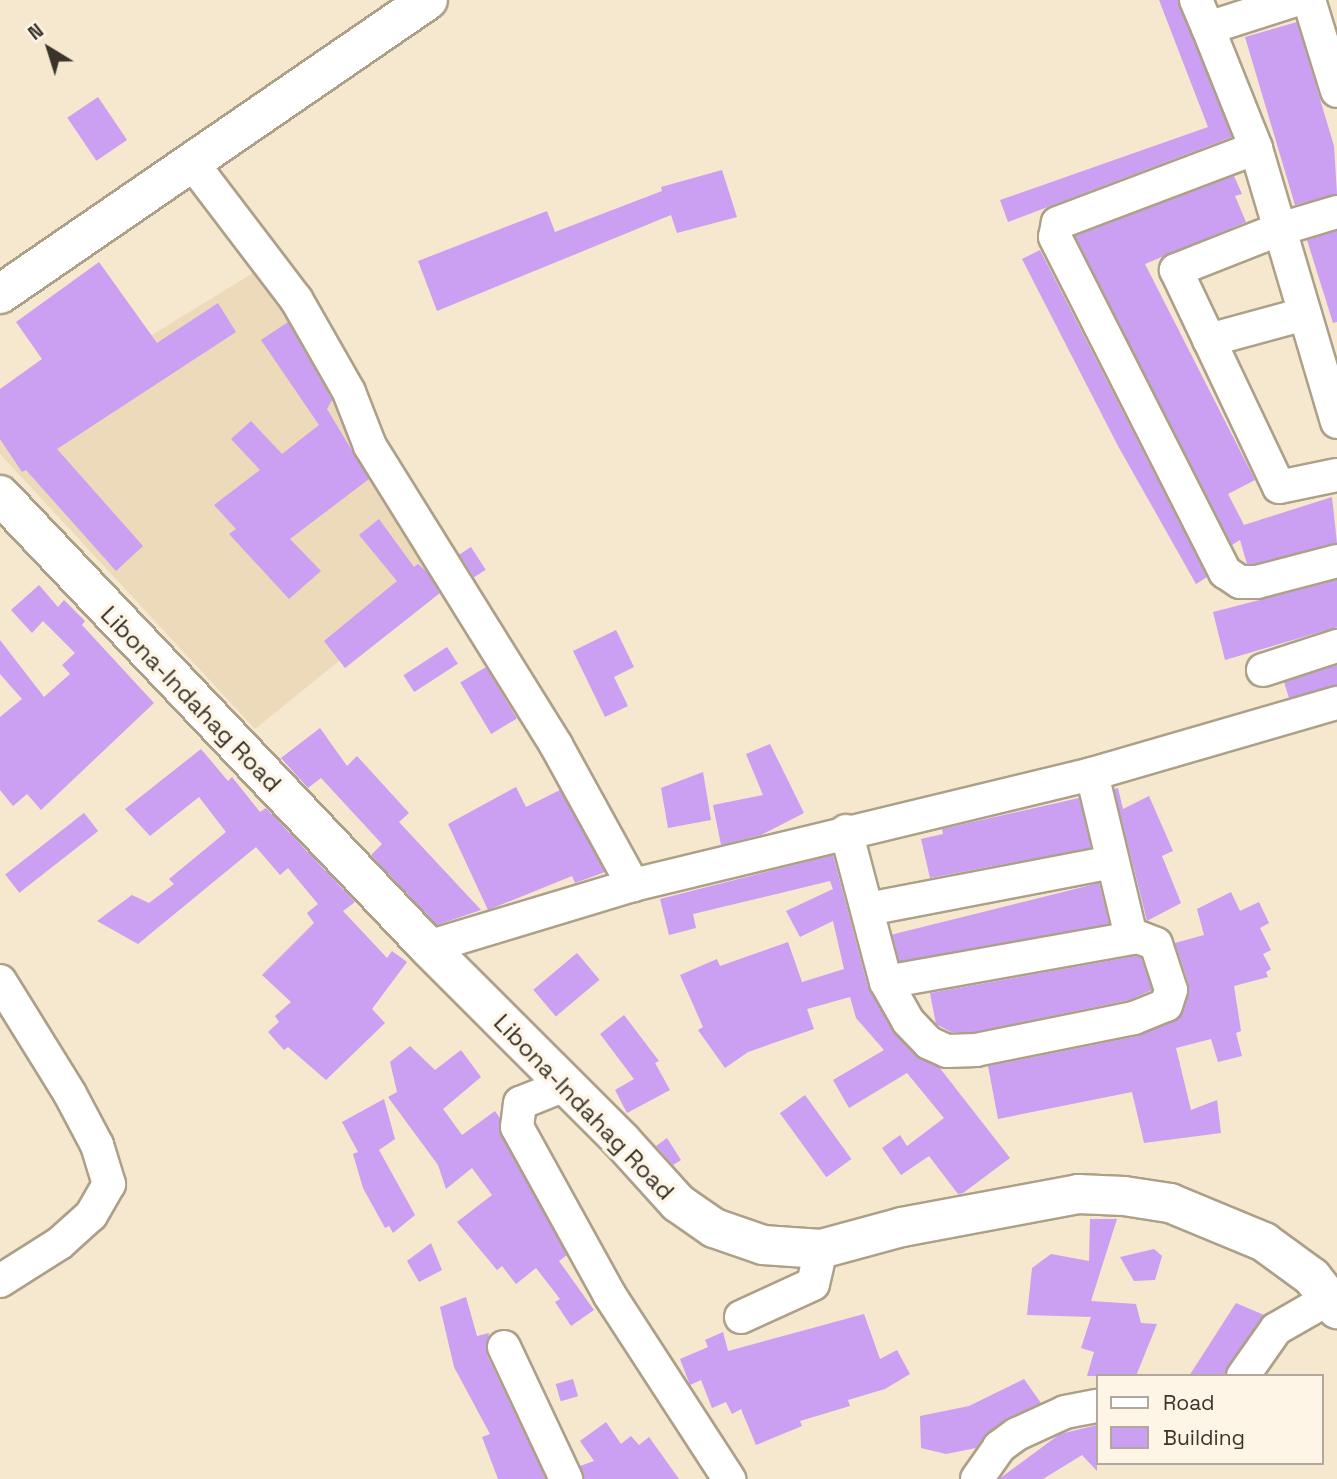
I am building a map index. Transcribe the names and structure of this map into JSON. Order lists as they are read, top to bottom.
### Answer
{
  "streets": {
    "main road": ["Libona-Indahag Road"]
  },
  "legend": ["Road", "Building"],
  "north": "top left"
}
